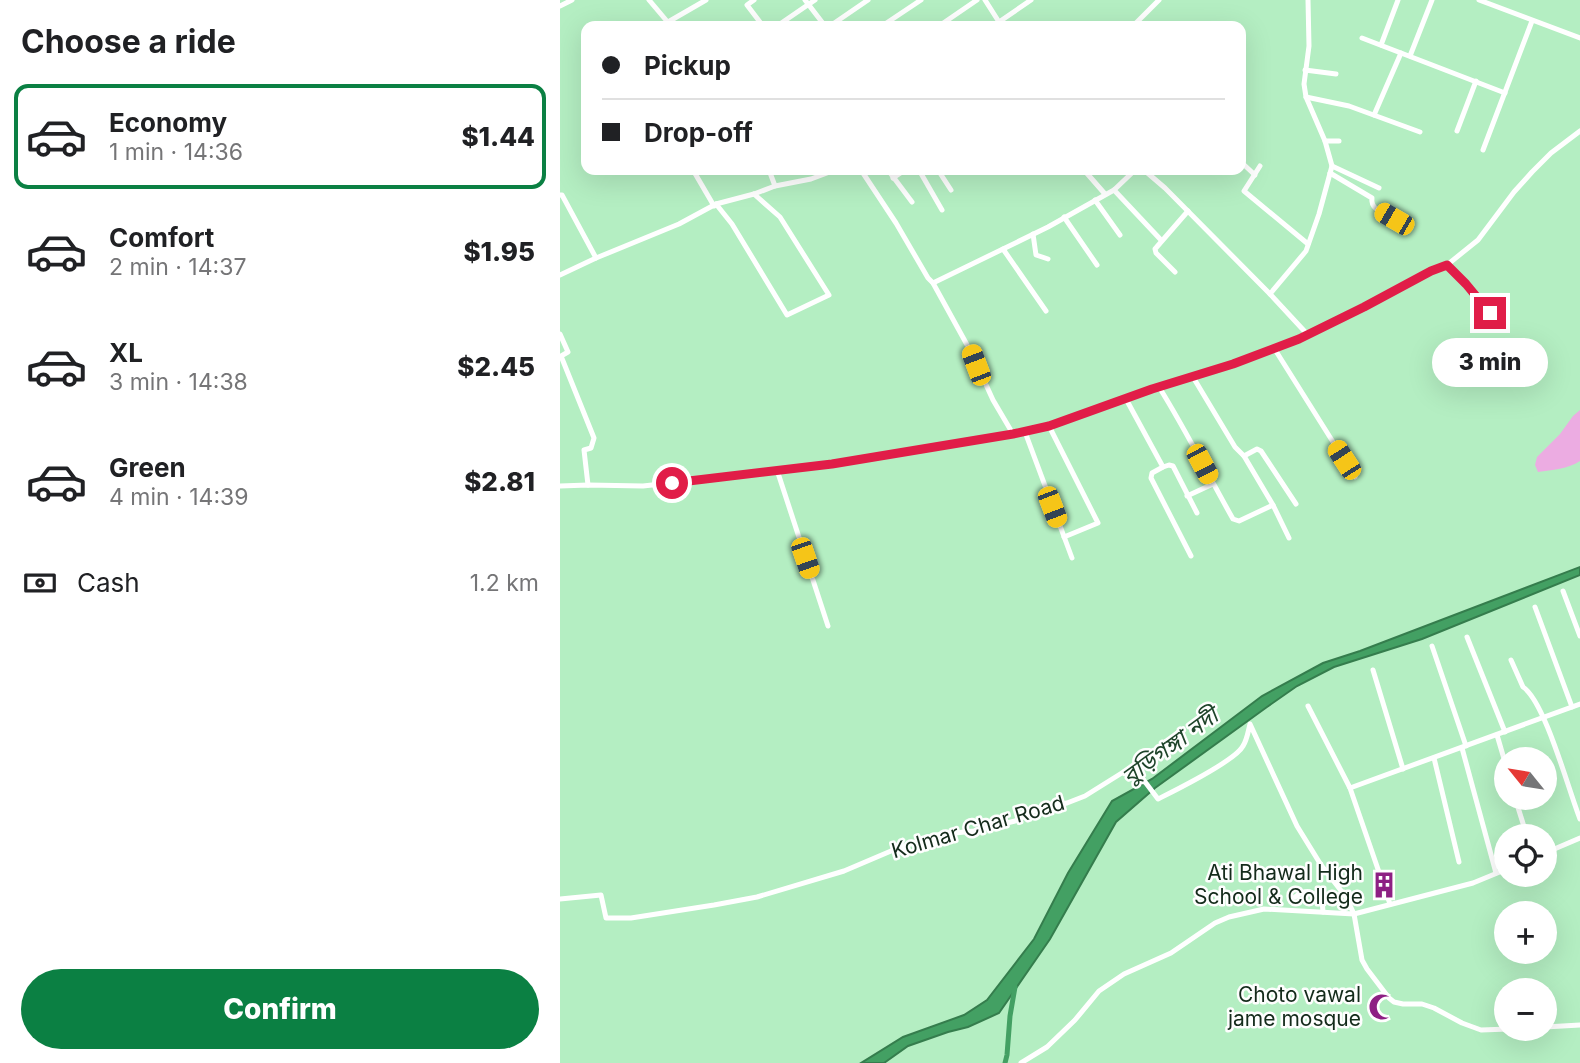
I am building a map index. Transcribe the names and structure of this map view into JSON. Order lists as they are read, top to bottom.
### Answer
{
  "streets": {
    "street": ["Kolmar Char Road"]
  },
  "water": ["বুড়িগঙ্গা নদী"],
  "places": {
    "building": ["Ati Bhawal High School & College"],
    "mosque": ["Choto vawal jame mosque"]
  },
  "north": "top left",
  "page": {
    "heading": "Choose a ride",
    "banner": ["Pickup", "Drop-off"],
    "list": [
      {
        "name": "Economy",
        "note": "1 min · 14:36",
        "value": "$1.44"
      },
      {
        "name": "Comfort",
        "note": "2 min · 14:37",
        "value": "$1.95"
      },
      {
        "name": "XL",
        "note": "3 min · 14:38",
        "value": "$2.45"
      },
      {
        "name": "Green",
        "note": "4 min · 14:39",
        "value": "$2.81"
      }
    ],
    "bubble": "3 min",
    "pay": ["Cash", "1.2 km"],
    "map_buttons": ["+", "−"],
    "buttons": "Confirm"
  }
}
